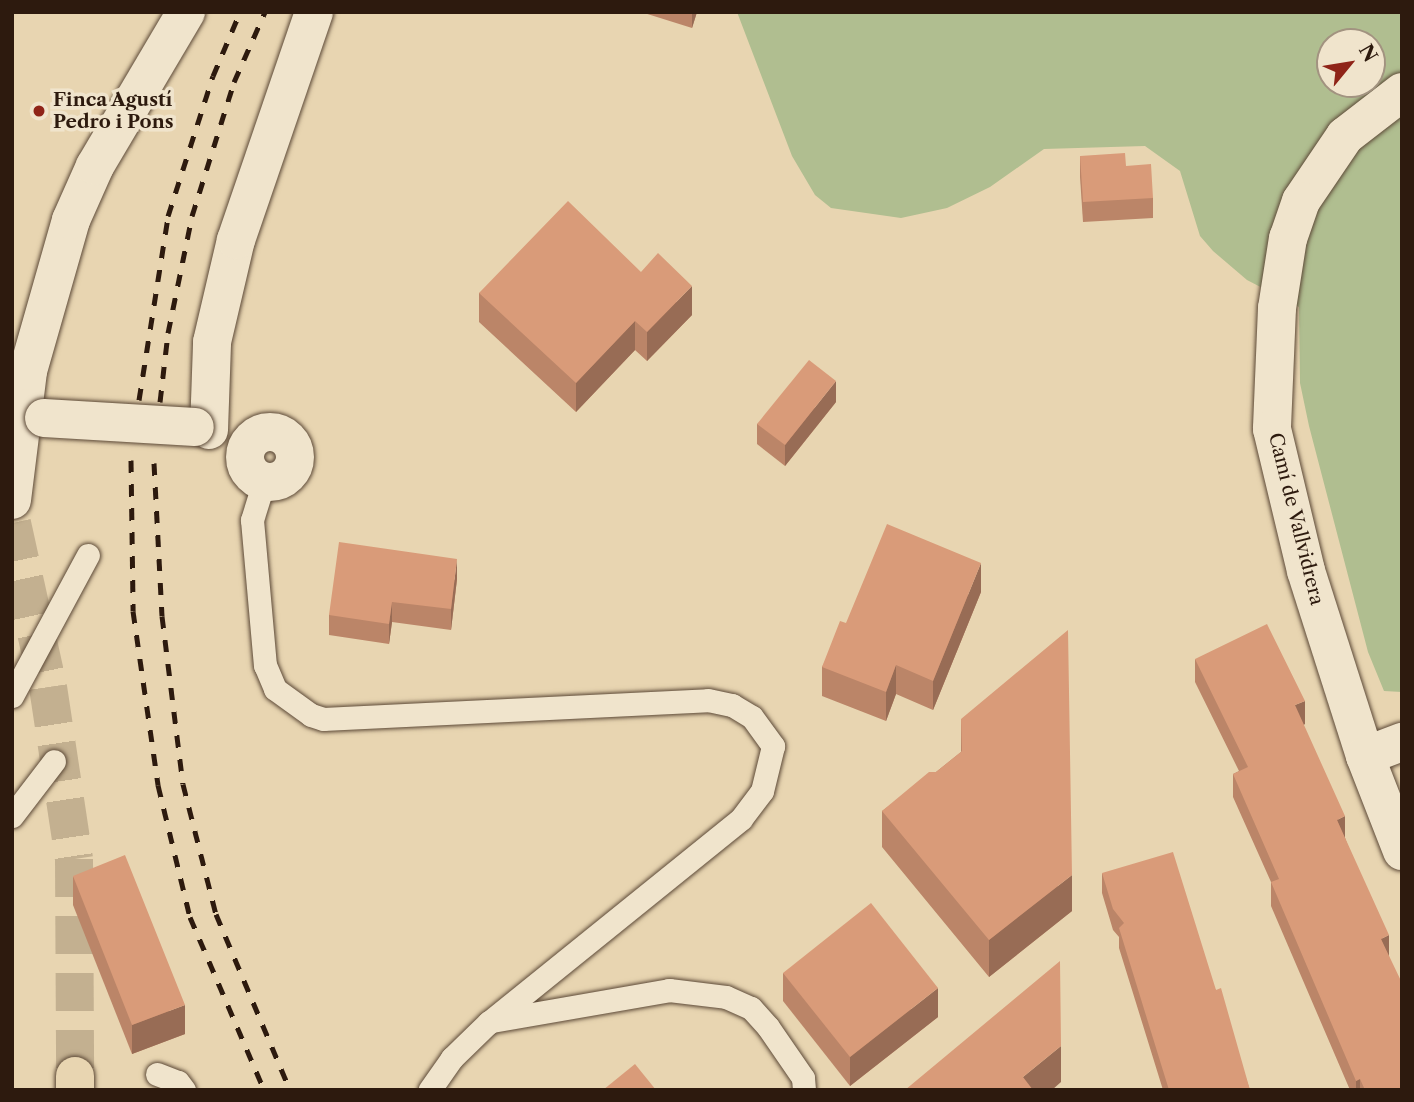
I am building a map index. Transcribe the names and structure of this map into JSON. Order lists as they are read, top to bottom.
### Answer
{
  "streets": {
    "street": ["Camí de Vallvidrera"]
  },
  "places": ["Finca Agustí Pedro i Pons"],
  "north": "top right"
}
